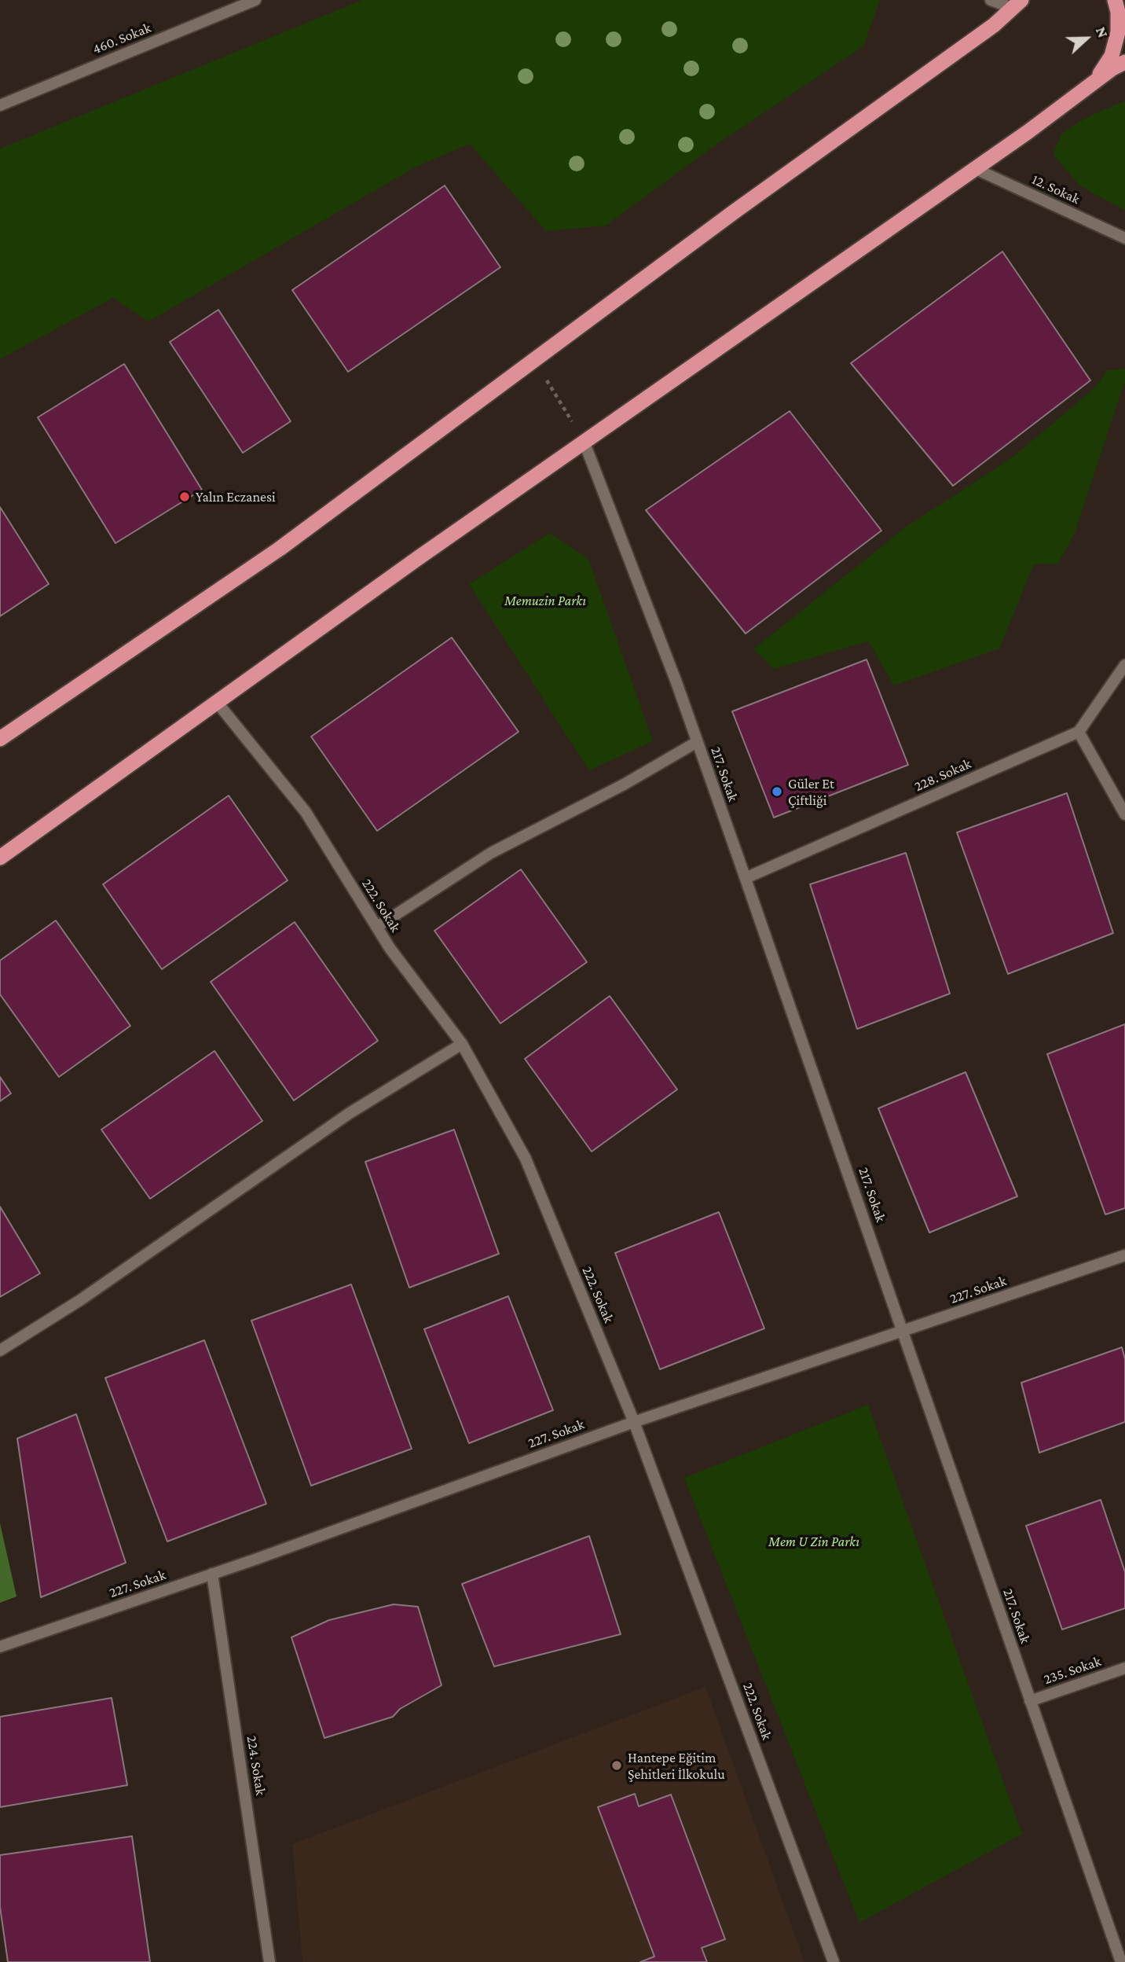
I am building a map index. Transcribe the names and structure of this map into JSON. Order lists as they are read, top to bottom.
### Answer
{
  "streets": {
    "street": [
      "460. Sokak",
      "12. Sokak",
      "217. Sokak",
      "228. Sokak",
      "222. Sokak",
      "227. Sokak",
      "235. Sokak",
      "224. Sokak"
    ]
  },
  "crossings": [
    ["217. Sokak", "228. Sokak"],
    ["217. Sokak", "227. Sokak"],
    ["217. Sokak", "235. Sokak"],
    ["222. Sokak", "227. Sokak"],
    ["227. Sokak", "224. Sokak"]
  ],
  "parks": ["Memuzin Parkı", "Mem U Zin Parkı"],
  "places": ["Yalın Eczanesi", "Güler Et Çiftliği", "Hantepe Eğitim Şehitleri İlkokulu"],
  "north": "right"
}
